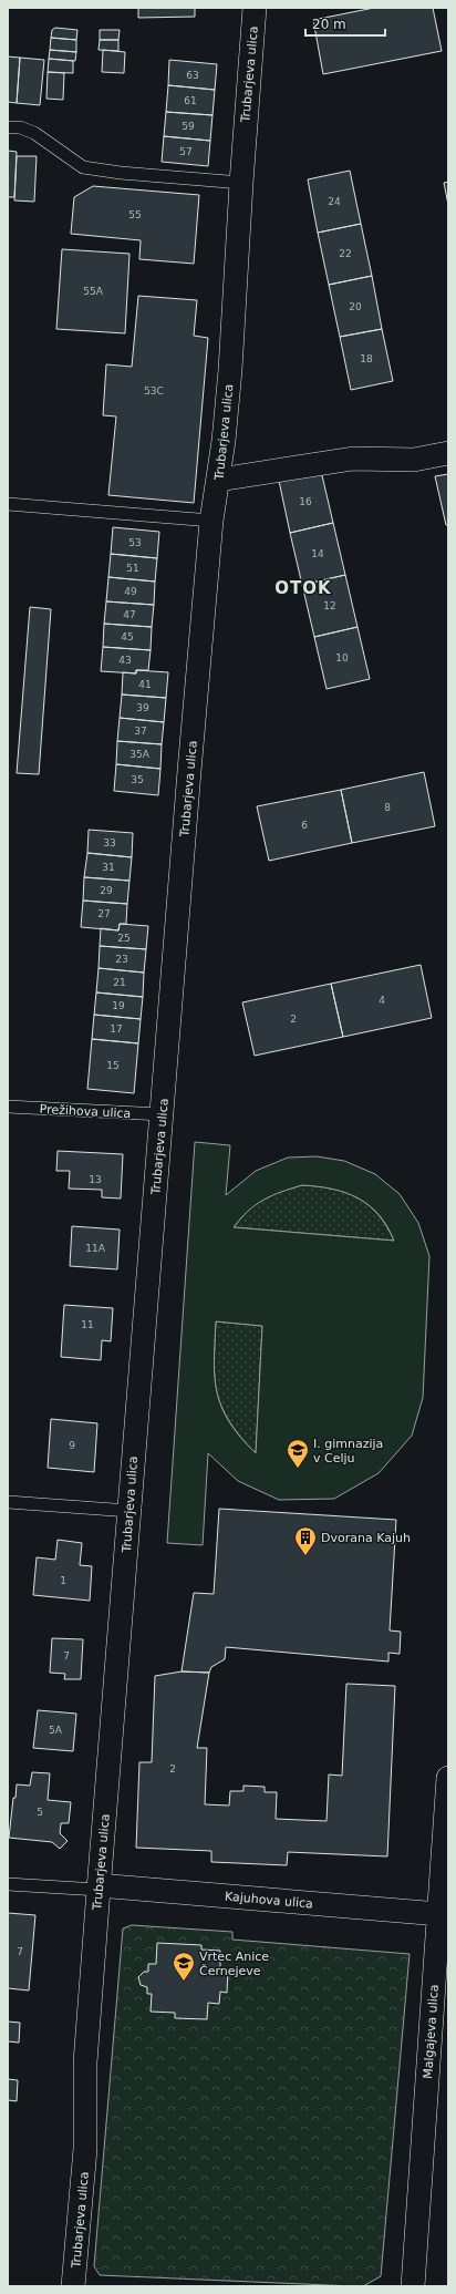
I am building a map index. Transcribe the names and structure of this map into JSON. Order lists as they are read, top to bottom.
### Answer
{
  "streets": {
    "street": ["Trubarjeva ulica", "Kajuhova ulica", "Malgajeva ulica"],
    "lane": ["Prežihova ulica"]
  },
  "crossings": [
    ["Trubarjeva ulica", "Prežihova ulica"],
    ["Trubarjeva ulica", "Kajuhova ulica"],
    ["Kajuhova ulica", "Malgajeva ulica"]
  ],
  "districts": ["OTOK"],
  "places": {
    "school or university": ["I. gimnazija v Celju", "Vrtec Anice Černejeve"],
    "building": ["Dvorana Kajuh"]
  },
  "house_numbers": [
    "63",
    "61",
    "59",
    "57",
    "24",
    "55",
    "22",
    "55A",
    "20",
    "18",
    "53C",
    "16",
    "53",
    "14",
    "51",
    "49",
    "12",
    "47",
    "45",
    "10",
    "43",
    "41",
    "39",
    "37",
    "35A",
    "35",
    "8",
    "6",
    "33",
    "31",
    "29",
    "27",
    "25",
    "23",
    "21",
    "4",
    "19",
    "2",
    "17",
    "15",
    "13",
    "11A",
    "11",
    "9",
    "1",
    "7",
    "5A",
    "2",
    "5",
    "7"
  ],
  "scale_bar": "20 m"
}
